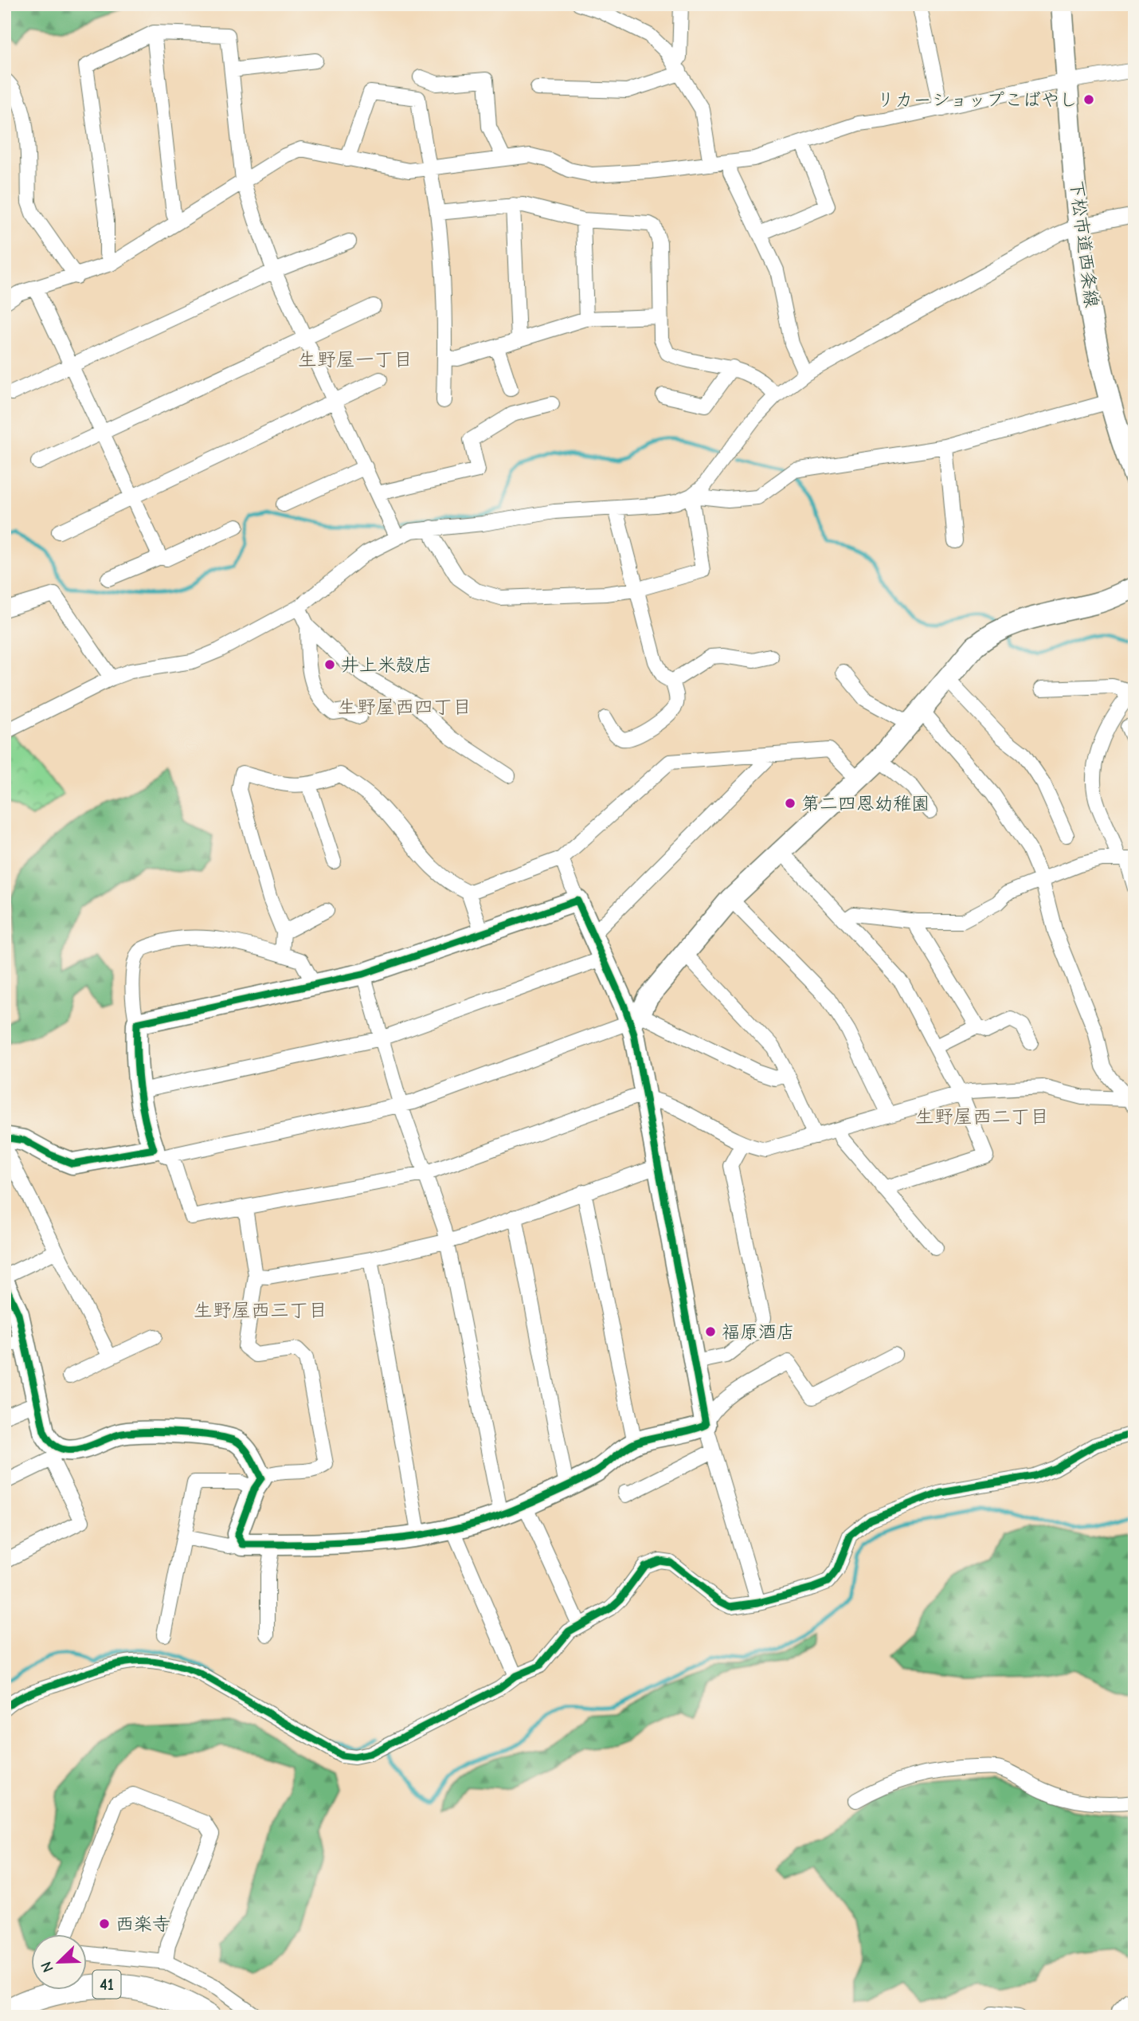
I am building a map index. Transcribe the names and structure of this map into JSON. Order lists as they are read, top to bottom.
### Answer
{
  "streets": {
    "main road": ["41"],
    "street": ["下松市道西条線"]
  },
  "districts": [
    "生野屋一丁目",
    "生野屋西四丁目",
    "生野屋西二丁目",
    "生野屋西三丁目"
  ],
  "places": [
    "リカーショップこばやし",
    "井上米殻店",
    "第二四恩幼稚園",
    "福原酒店",
    "西楽寺"
  ],
  "north": "bottom left"
}
